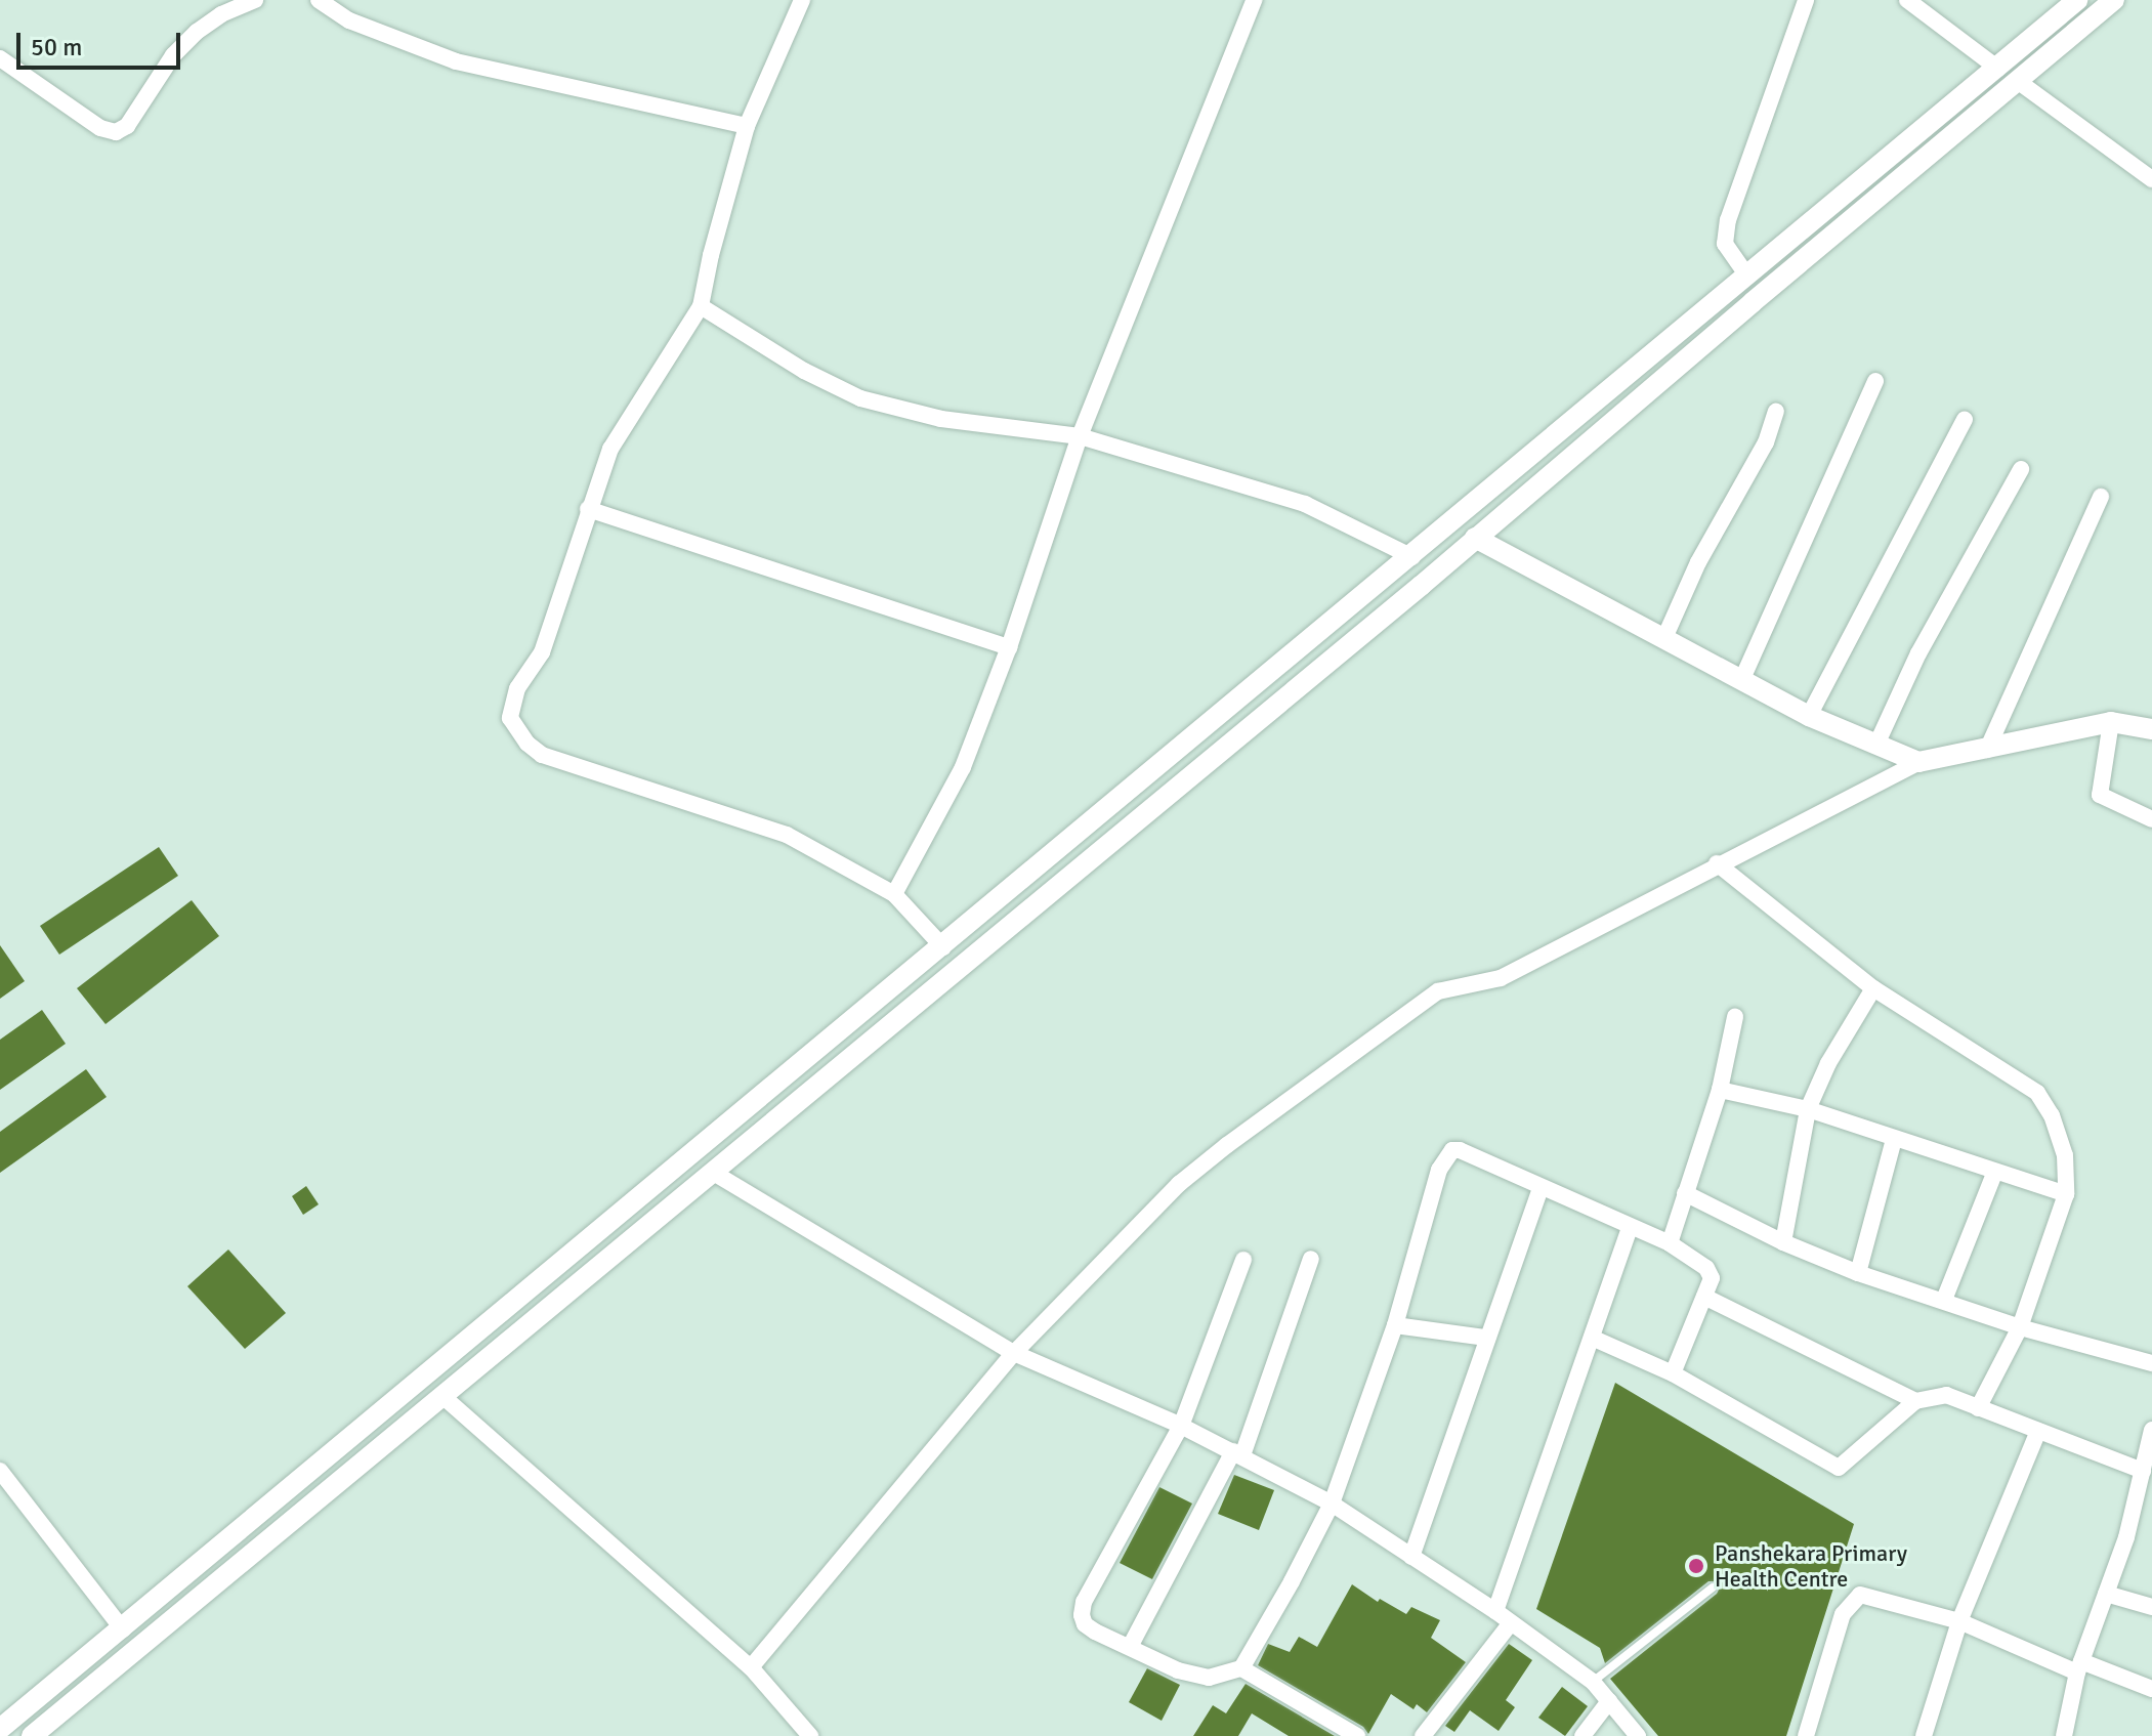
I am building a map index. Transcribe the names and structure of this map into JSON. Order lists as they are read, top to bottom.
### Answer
{
  "places": ["Panshekara Primary Health Centre"],
  "scale_bar": "50 m"
}
